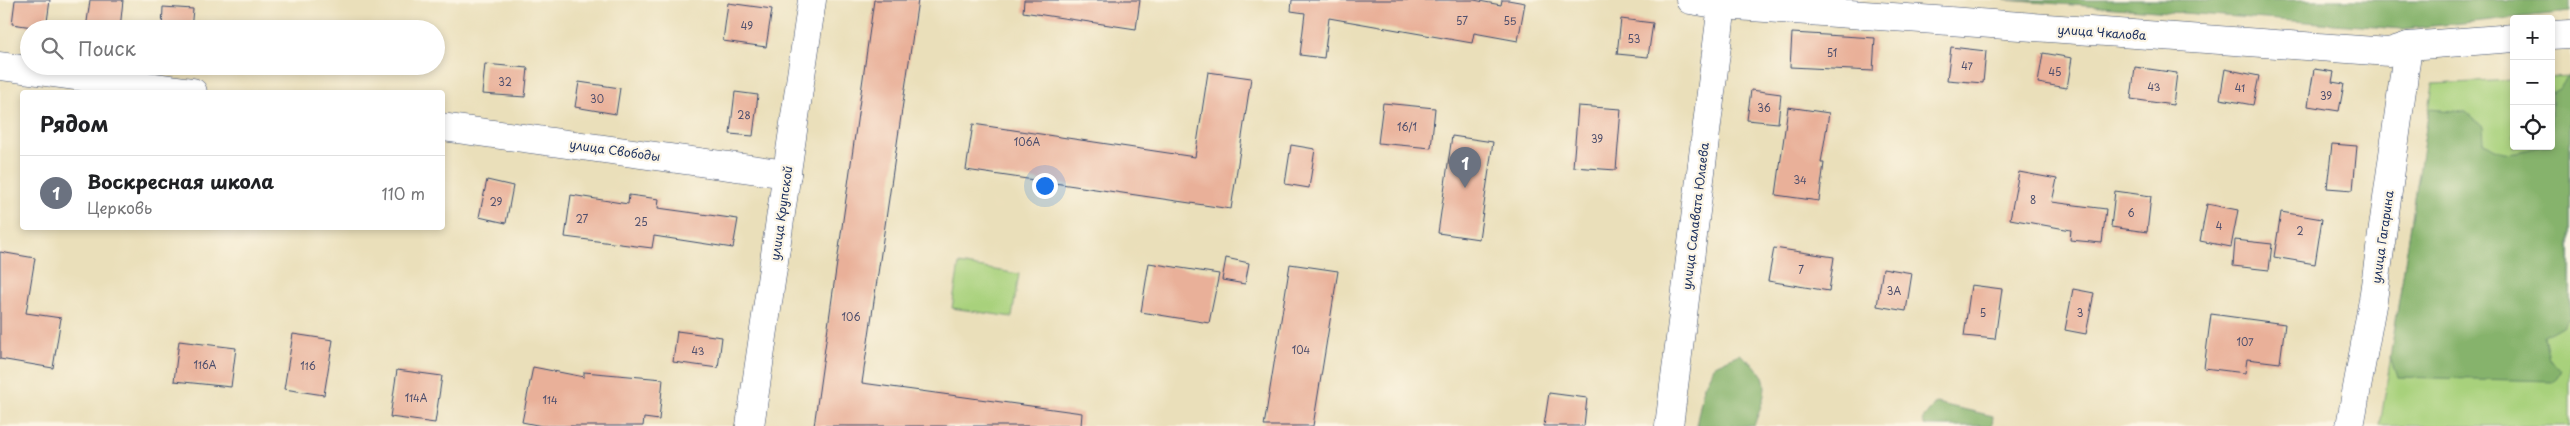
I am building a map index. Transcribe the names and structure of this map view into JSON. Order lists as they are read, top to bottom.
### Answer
{
  "streets": {
    "street": [
      "улица Чкалова",
      "улица Свободы",
      "улица Крупской",
      "улица Салавата Юлаева",
      "улица Гагарина"
    ]
  },
  "crossings": [
    ["улица Чкалова", "улица Салавата Юлаева"],
    ["улица Чкалова", "улица Гагарина"],
    ["улица Свободы", "улица Крупской"]
  ],
  "house_numbers": [
    "57",
    "55",
    "49",
    "53",
    "51",
    "47",
    "45",
    "32",
    "43",
    "41",
    "39",
    "30",
    "36",
    "28",
    "16/1",
    "39",
    "106А",
    "34",
    "8",
    "29",
    "6",
    "27",
    "25",
    "4",
    "2",
    "7",
    "3А",
    "5",
    "3",
    "106",
    "107",
    "104",
    "43",
    "116А",
    "116",
    "114А",
    "114"
  ],
  "page": {
    "map_buttons": ["+", "−"],
    "search": "Поиск",
    "heading": "Рядом",
    "pins": "1",
    "list": [
      {
        "mark": "1",
        "name": "Воскресная школа",
        "note": "Церковь",
        "value": "110 m"
      }
    ]
  }
}
